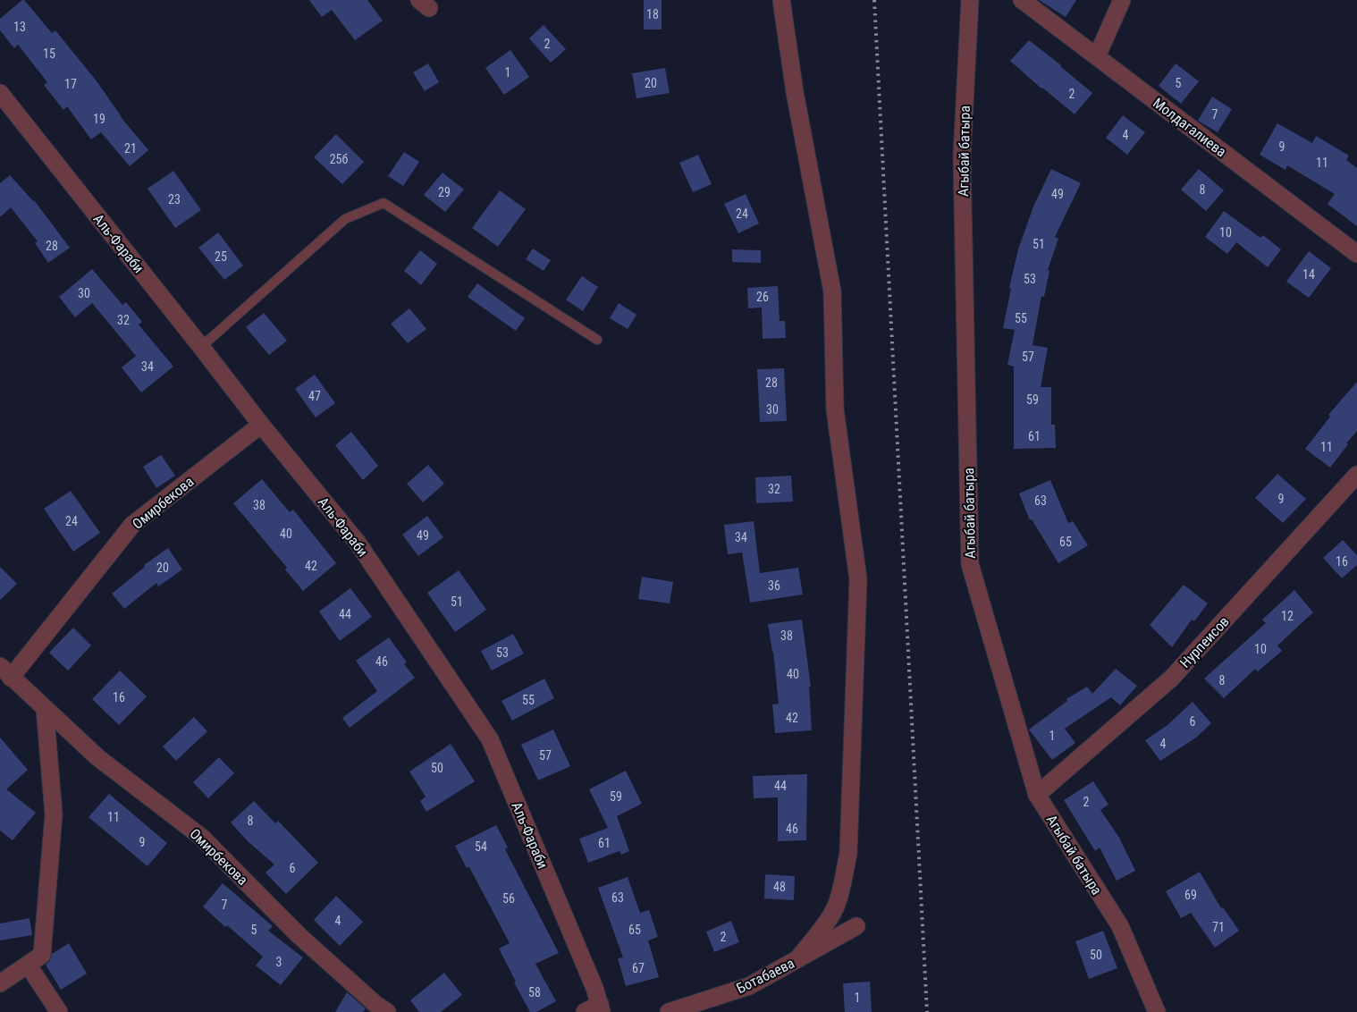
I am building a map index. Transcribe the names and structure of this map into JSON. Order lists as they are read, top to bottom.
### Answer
{
  "streets": {
    "street": [
      "Молдагалиева",
      "Агыбай батыра",
      "Аль-Фараби",
      "Омирбекова",
      "Нурпеисов",
      "Ботабаева"
    ]
  },
  "crossings": [
    ["Агыбай батыра", "Нурпеисов"],
    ["Аль-Фараби", "Омирбекова"]
  ],
  "house_numbers": [
    "18",
    "13",
    "2",
    "15",
    "1",
    "20",
    "5",
    "17",
    "2",
    "7",
    "19",
    "4",
    "9",
    "21",
    "25б",
    "11",
    "8",
    "29",
    "49",
    "23",
    "24",
    "10",
    "51",
    "28",
    "25",
    "14",
    "53",
    "30",
    "26",
    "55",
    "32",
    "57",
    "34",
    "28",
    "47",
    "59",
    "30",
    "61",
    "11",
    "32",
    "9",
    "63",
    "38",
    "24",
    "40",
    "49",
    "34",
    "65",
    "16",
    "42",
    "20",
    "36",
    "51",
    "44",
    "12",
    "38",
    "10",
    "53",
    "46",
    "40",
    "8",
    "16",
    "55",
    "42",
    "6",
    "1",
    "4",
    "57",
    "50",
    "44",
    "59",
    "2",
    "11",
    "8",
    "46",
    "9",
    "61",
    "54",
    "6",
    "48",
    "69",
    "63",
    "56",
    "7",
    "4",
    "71",
    "5",
    "65",
    "2",
    "50",
    "3",
    "67",
    "58",
    "1"
  ]
}
